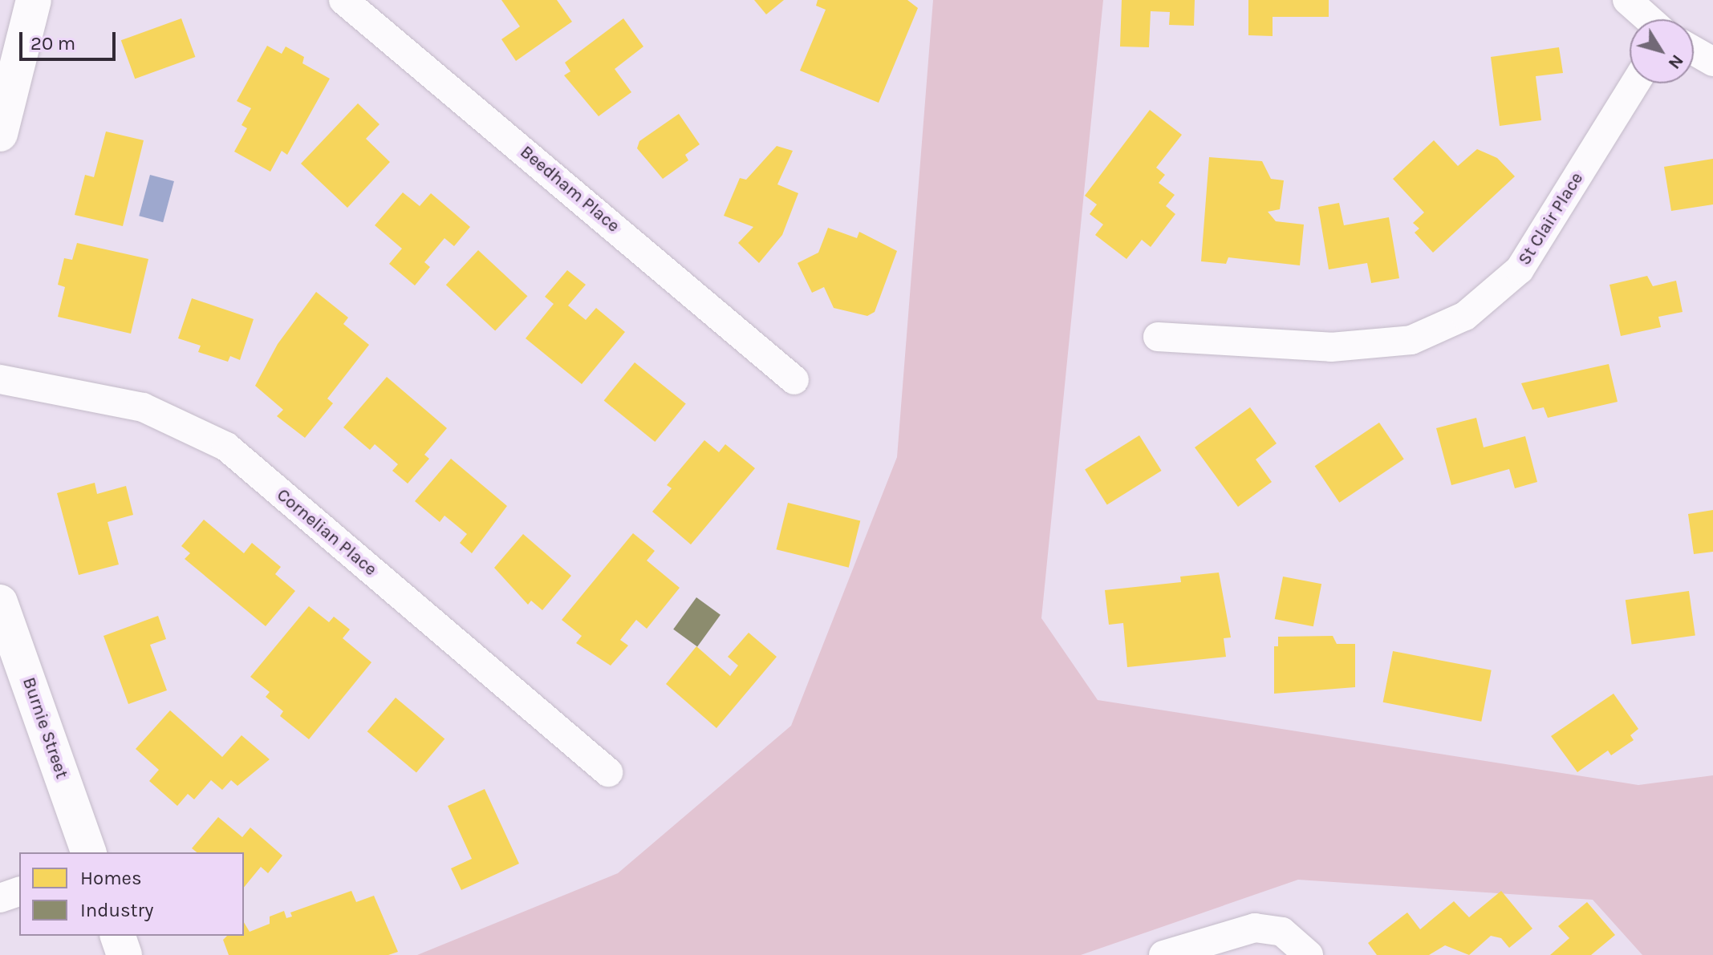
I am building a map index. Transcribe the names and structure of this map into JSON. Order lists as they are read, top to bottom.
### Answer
{
  "streets": {
    "street": [
      "Beedham Place",
      "St Clair Place",
      "Cornelian Place",
      "Burnie Street"
    ]
  },
  "legend": ["Homes", "Industry"],
  "scale_bar": "20 m",
  "north": "bottom right"
}
